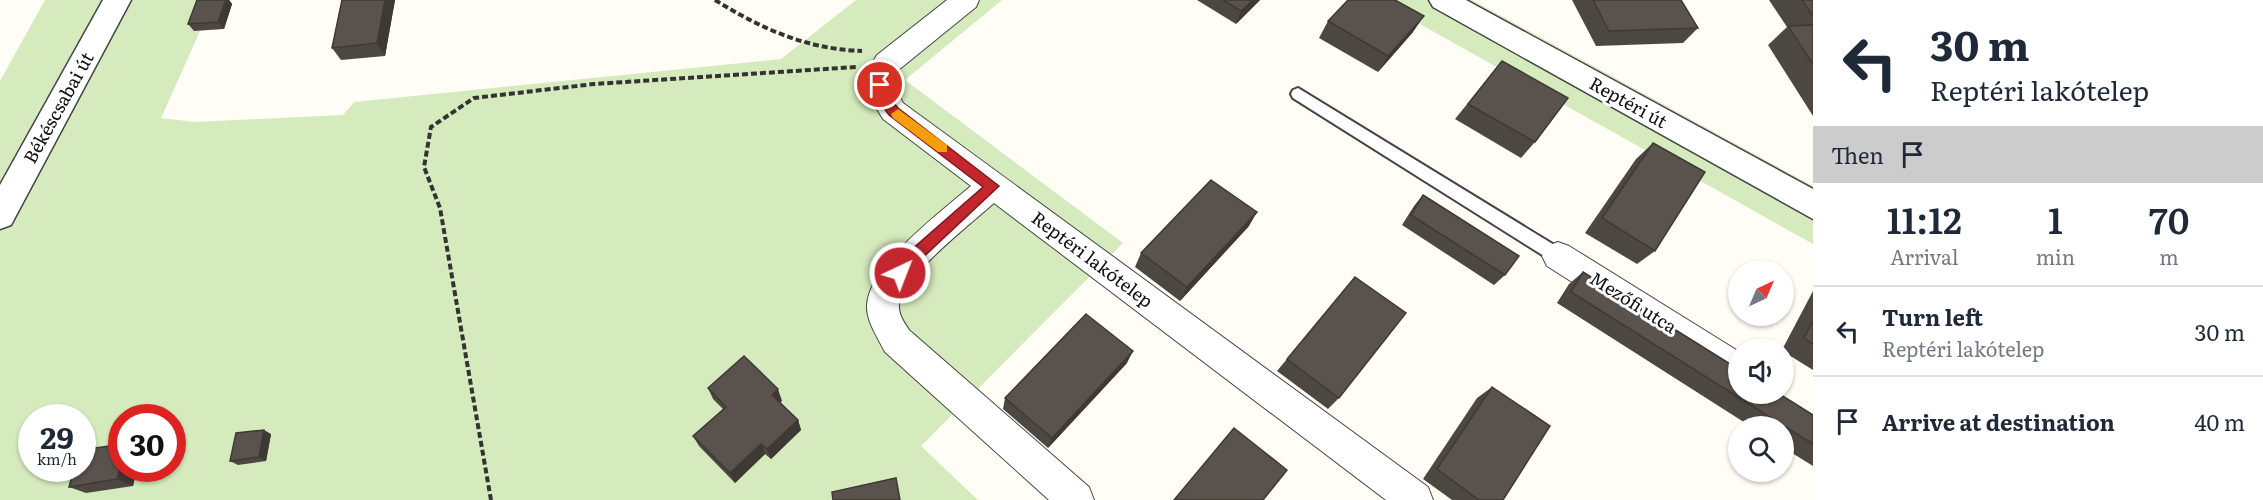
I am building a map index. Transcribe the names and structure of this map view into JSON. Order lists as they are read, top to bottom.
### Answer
{
  "streets": {
    "street": [
      "Reptéri út",
      "Békéscsabai út",
      "Reptéri lakótelep",
      "Mezőfi utca"
    ]
  },
  "north": "top right",
  "page": {
    "turn": ["30 m", "Reptéri lakótelep"],
    "then": "Then",
    "eta": [
      "11:12",
      "Arrival",
      "1",
      "min",
      "70",
      "m"
    ],
    "list": [
      {
        "name": "Turn left",
        "note": "Reptéri lakótelep",
        "value": "30 m"
      },
      {
        "name": "Arrive at destination",
        "value": "40 m"
      }
    ],
    "speed": "29 km/h",
    "limit": "30"
  }
}
